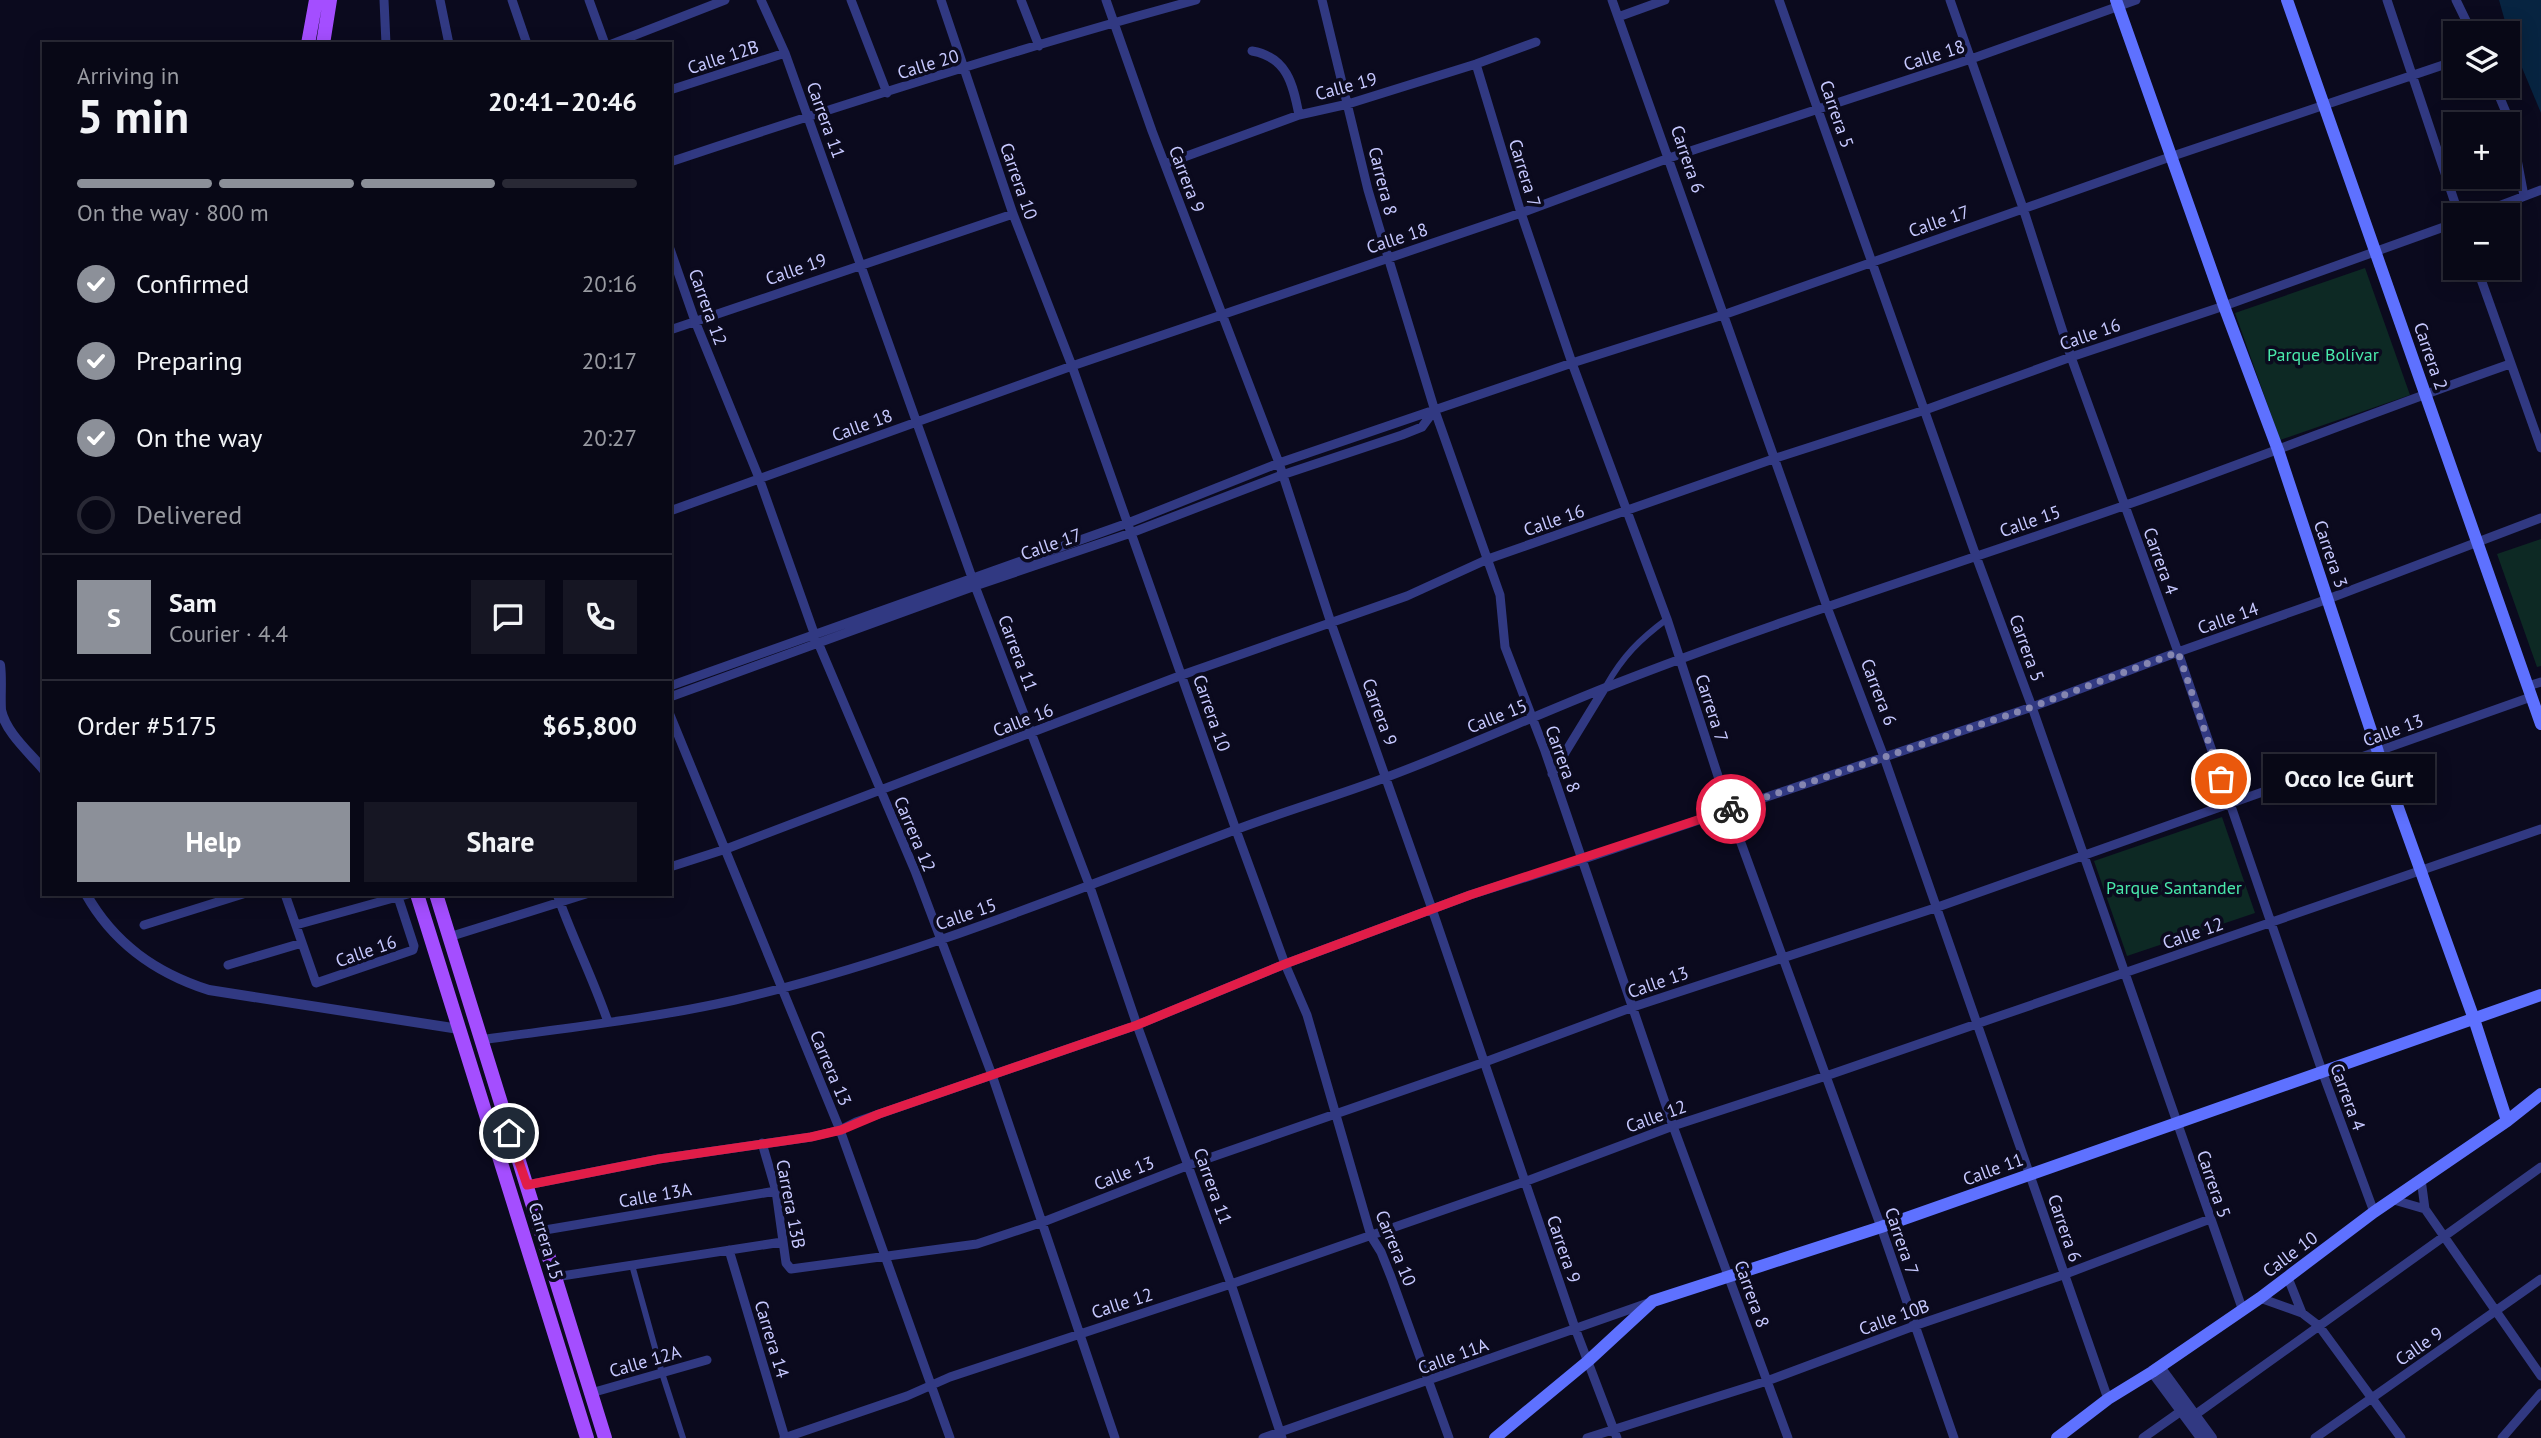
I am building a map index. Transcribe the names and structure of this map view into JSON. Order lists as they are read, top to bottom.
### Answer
{
  "streets": {
    "main road": [
      "Carrera 2",
      "Carrera 3",
      "Calle 11",
      "Carrera 15",
      "Calle 10"
    ],
    "street": [
      "Calle 18",
      "Calle 12B",
      "Calle 20",
      "Calle 19",
      "Carrera 5",
      "Carrera 11",
      "Carrera 6",
      "Carrera 7",
      "Carrera 9",
      "Carrera 10",
      "Carrera 8",
      "Calle 17",
      "Carrera 12",
      "Calle 16",
      "Calle 15",
      "Carrera 4",
      "Calle 14",
      "Calle 13",
      "Calle 12",
      "Carrera 13",
      "Calle 13A",
      "Carrera 13B",
      "Calle 10B",
      "Carrera 14",
      "Calle 9",
      "Calle 11A",
      "Calle 12A"
    ]
  },
  "crossings": [
    ["Calle 18", "Carrera 5"],
    ["Calle 18", "Carrera 11"],
    ["Calle 18", "Carrera 6"],
    ["Calle 18", "Carrera 7"],
    ["Calle 18", "Carrera 9"],
    ["Calle 18", "Carrera 10"],
    ["Calle 18", "Carrera 8"],
    ["Calle 18", "Carrera 12"],
    ["Calle 18", "Carrera 3"],
    ["Calle 18", "Carrera 4"],
    ["Calle 12B", "Carrera 11"],
    ["Calle 20", "Carrera 11"],
    ["Calle 20", "Carrera 9"],
    ["Calle 20", "Carrera 10"],
    ["Calle 19", "Carrera 11"],
    ["Calle 19", "Carrera 7"],
    ["Calle 19", "Carrera 9"],
    ["Calle 19", "Carrera 10"],
    ["Calle 19", "Carrera 8"],
    ["Calle 19", "Carrera 12"],
    ["Carrera 5", "Calle 17"],
    ["Carrera 5", "Calle 16"],
    ["Carrera 5", "Calle 15"],
    ["Carrera 5", "Calle 14"],
    ["Carrera 5", "Calle 13"],
    ["Carrera 5", "Calle 12"],
    ["Carrera 5", "Calle 11"],
    ["Carrera 5", "Calle 10"],
    ["Carrera 5", "Calle 10B"],
    ["Carrera 11", "Calle 17"],
    ["Carrera 11", "Calle 16"],
    ["Carrera 11", "Calle 15"],
    ["Carrera 11", "Calle 14"],
    ["Carrera 11", "Calle 13"],
    ["Carrera 11", "Calle 12"],
    ["Carrera 11", "Calle 11A"],
    ["Carrera 6", "Calle 17"],
    ["Carrera 6", "Calle 16"],
    ["Carrera 6", "Calle 15"],
    ["Carrera 6", "Calle 14"],
    ["Carrera 6", "Calle 13"],
    ["Carrera 6", "Calle 12"],
    ["Carrera 6", "Calle 11"],
    ["Carrera 6", "Calle 10"],
    ["Carrera 6", "Calle 10B"],
    ["Carrera 7", "Calle 17"],
    ["Carrera 7", "Calle 16"],
    ["Carrera 7", "Calle 15"],
    ["Carrera 7", "Calle 14"],
    ["Carrera 7", "Calle 13"],
    ["Carrera 7", "Calle 12"],
    ["Carrera 7", "Calle 11"],
    ["Carrera 7", "Calle 10B"],
    ["Carrera 9", "Calle 17"],
    ["Carrera 9", "Calle 16"],
    ["Carrera 9", "Calle 15"],
    ["Carrera 9", "Calle 14"],
    ["Carrera 9", "Calle 13"],
    ["Carrera 9", "Calle 12"],
    ["Carrera 9", "Calle 11"],
    ["Carrera 9", "Calle 10B"],
    ["Carrera 9", "Calle 11A"],
    ["Carrera 10", "Calle 17"],
    ["Carrera 10", "Calle 16"],
    ["Carrera 10", "Calle 15"],
    ["Carrera 10", "Calle 14"],
    ["Carrera 10", "Calle 13"],
    ["Carrera 10", "Calle 12"],
    ["Carrera 10", "Calle 11A"],
    ["Carrera 8", "Calle 17"],
    ["Carrera 8", "Calle 16"],
    ["Carrera 8", "Calle 15"],
    ["Carrera 8", "Calle 14"],
    ["Carrera 8", "Calle 13"],
    ["Carrera 8", "Calle 12"],
    ["Carrera 8", "Calle 11"],
    ["Carrera 8", "Calle 10B"],
    ["Calle 17", "Carrera 12"],
    ["Calle 17", "Carrera 2"],
    ["Calle 17", "Carrera 3"],
    ["Calle 17", "Carrera 4"],
    ["Carrera 12", "Calle 16"],
    ["Carrera 12", "Calle 15"],
    ["Carrera 12", "Calle 14"],
    ["Carrera 12", "Calle 13"],
    ["Carrera 12", "Calle 12"],
    ["Calle 16", "Carrera 2"],
    ["Calle 16", "Carrera 3"],
    ["Calle 16", "Carrera 4"],
    ["Calle 16", "Carrera 13"],
    ["Carrera 2", "Calle 15"],
    ["Carrera 2", "Calle 14"],
    ["Carrera 2", "Calle 13"],
    ["Calle 15", "Carrera 3"],
    ["Calle 15", "Carrera 4"],
    ["Calle 15", "Carrera 13"],
    ["Calle 15", "Carrera 15"],
    ["Carrera 3", "Calle 14"],
    ["Carrera 3", "Calle 13"],
    ["Carrera 3", "Calle 12"],
    ["Carrera 3", "Calle 11"],
    ["Carrera 3", "Calle 10"],
    ["Carrera 4", "Calle 14"],
    ["Carrera 4", "Calle 13"],
    ["Carrera 4", "Calle 12"],
    ["Carrera 4", "Calle 11"],
    ["Carrera 4", "Calle 10"],
    ["Calle 14", "Carrera 13"],
    ["Calle 14", "Carrera 13B"],
    ["Calle 14", "Carrera 15"],
    ["Calle 13", "Carrera 13"],
    ["Calle 13", "Carrera 13B"],
    ["Calle 12", "Carrera 13"],
    ["Calle 12", "Carrera 14"],
    ["Calle 11", "Calle 11A"],
    ["Calle 13A", "Carrera 13B"],
    ["Calle 13A", "Carrera 15"],
    ["Carrera 15", "Calle 12A"]
  ],
  "parks": ["Parque Bolívar", "Parque Santander"],
  "places": ["Occo Ice Gurt"],
  "page": {
    "map_buttons": ["+", "−"],
    "heading": ["5 min", "Arriving in", "20:41–20:46"],
    "panel": [
      "Sam",
      "Courier · 4.4",
      "Order #5175",
      "$65,800"
    ],
    "bar": "On the way · 800 m",
    "list": [
      ["Confirmed", "20:16"],
      ["Preparing", "20:17"],
      ["On the way", "20:27"],
      "Delivered"
    ],
    "round": "S",
    "bubble": "Occo Ice Gurt",
    "buttons": ["Help", "Share"]
  }
}
